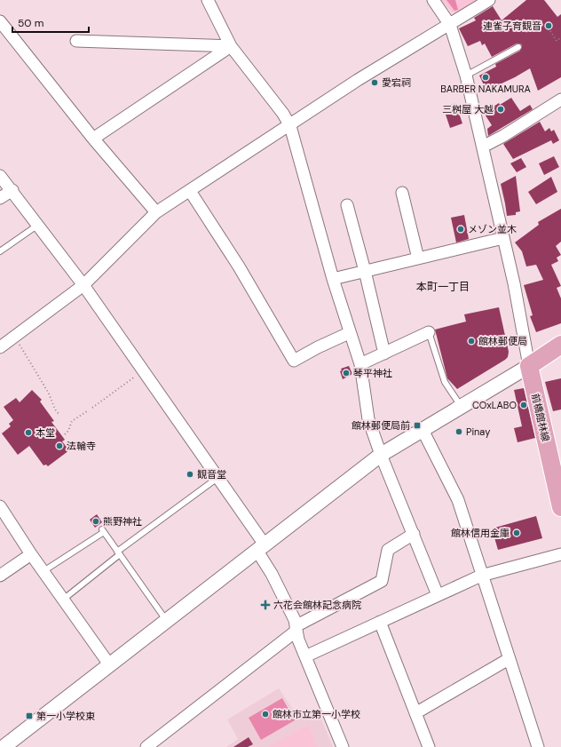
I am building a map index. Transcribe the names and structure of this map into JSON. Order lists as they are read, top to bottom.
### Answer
{
  "streets": {
    "main road": ["前橋館林線"]
  },
  "districts": ["本町一丁目"],
  "places": {
    "other": [
      "連雀子育観音",
      "BARBER NAKAMURA",
      "愛宕祠",
      "三桝屋 大越",
      "メゾン並木",
      "館林郵便局",
      "琴平神社",
      "COxLABO",
      "Pinay",
      "本堂",
      "法輪寺",
      "観音堂",
      "熊野神社",
      "館林信用金庫",
      "館林市立第一小学校"
    ],
    "transit": ["館林郵便局前", "第一小学校東"],
    "health": ["六花会館林記念病院"]
  },
  "scale_bar": "50 m"
}
